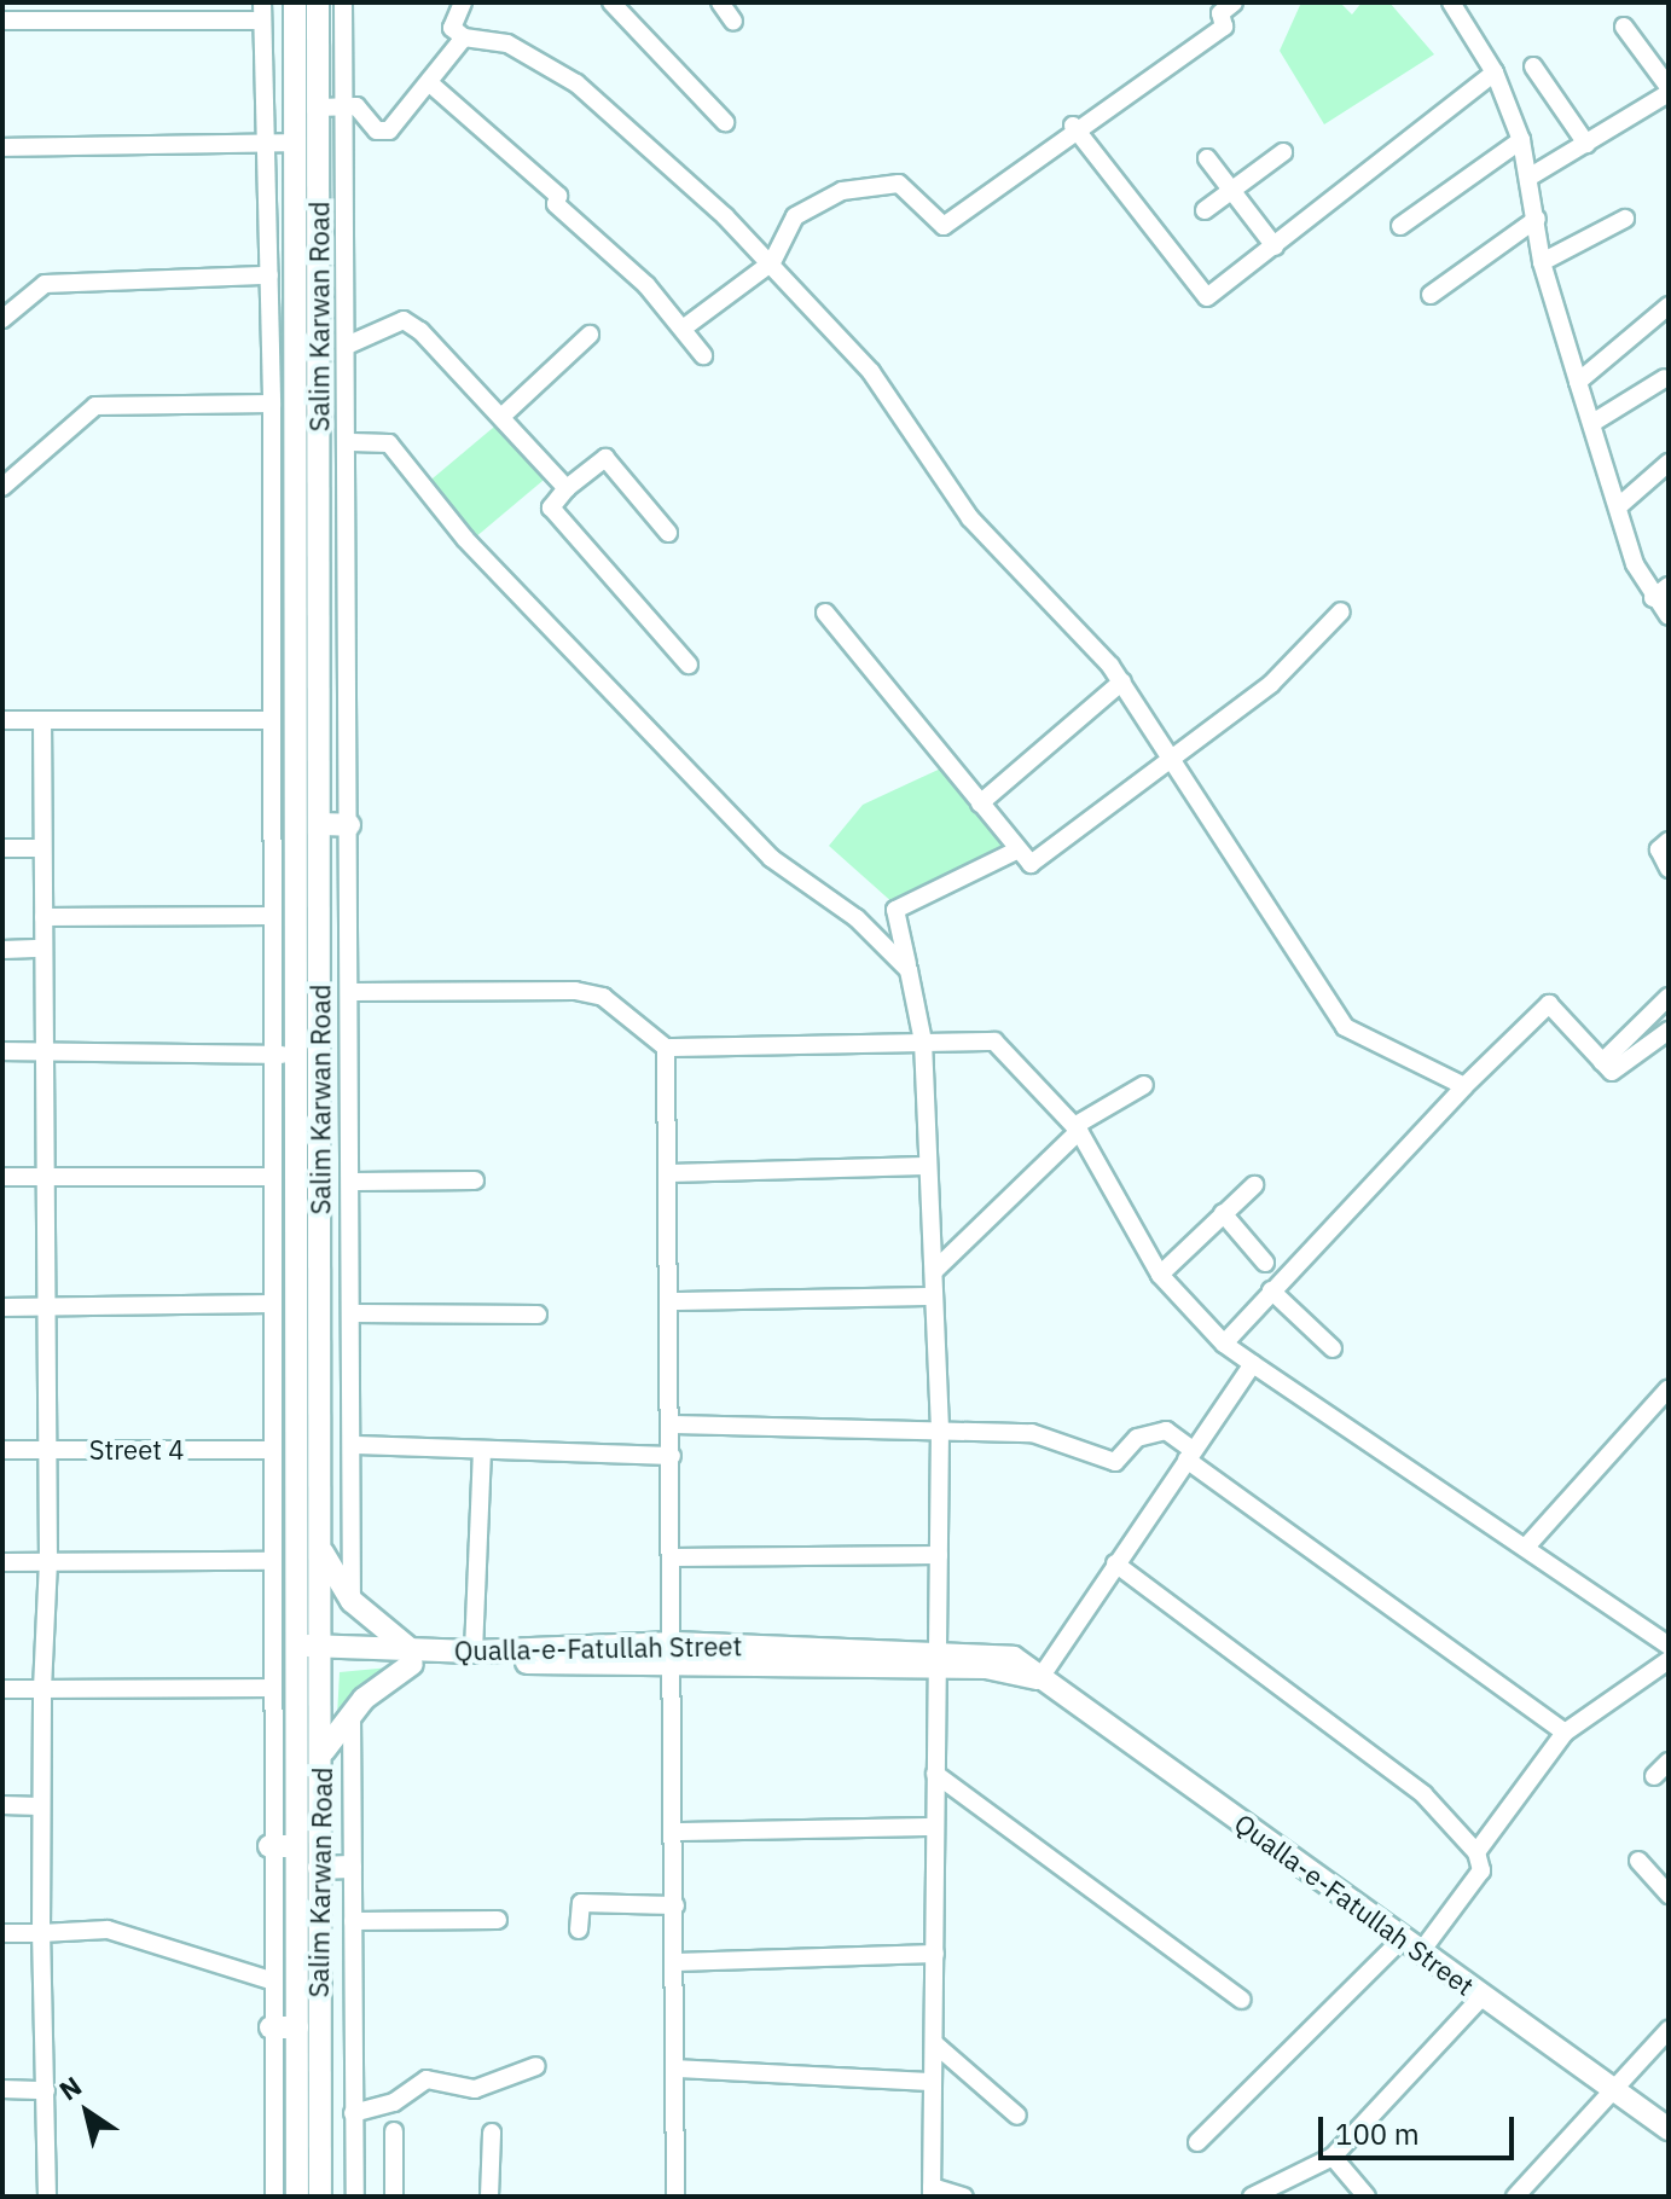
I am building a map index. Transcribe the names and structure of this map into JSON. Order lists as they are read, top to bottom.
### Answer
{
  "streets": {
    "main road": ["Salim Karwan Road", "Qualla-e-Fatullah Street"],
    "street": ["Street 4"]
  },
  "crossings": [
    ["Salim Karwan Road", "Qualla-e-Fatullah Street"]
  ],
  "scale_bar": "100 m",
  "north": "top left"
}
